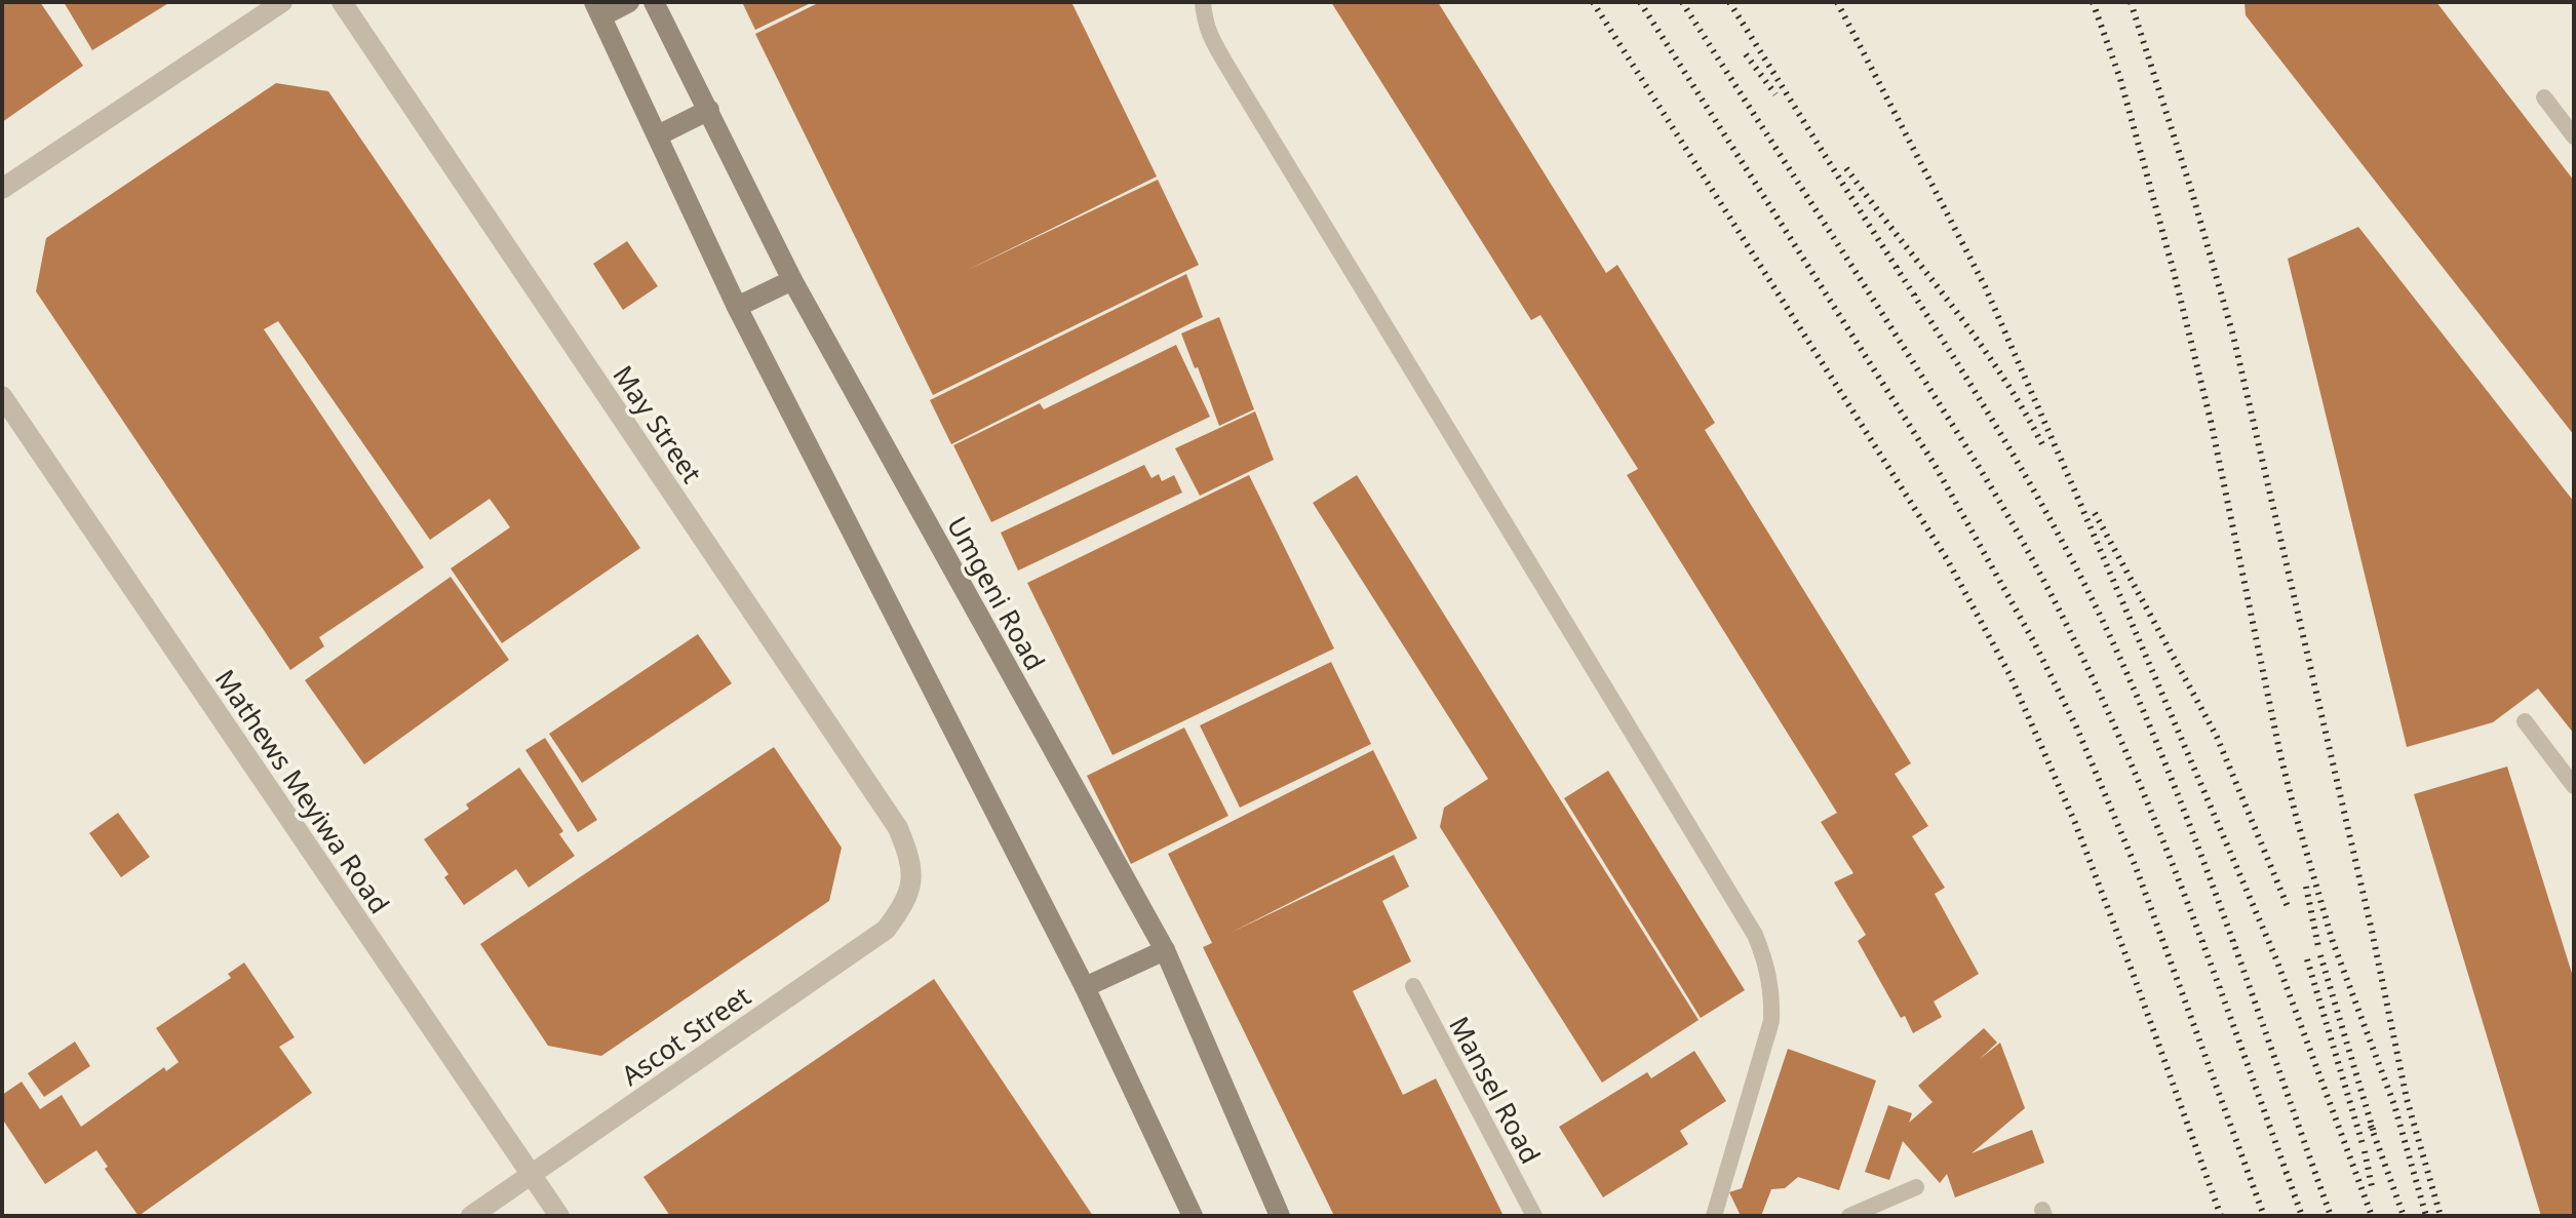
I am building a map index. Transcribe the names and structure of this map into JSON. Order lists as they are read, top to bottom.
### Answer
{
  "streets": {
    "main road": ["Umgeni Road"],
    "street": ["May Street", "Mathews Meyiwa Road", "Ascot Street"],
    "lane": ["Mansel Road"]
  },
  "crossings": [
    ["May Street", "Ascot Street"],
    ["Mathews Meyiwa Road", "Ascot Street"]
  ]
}
